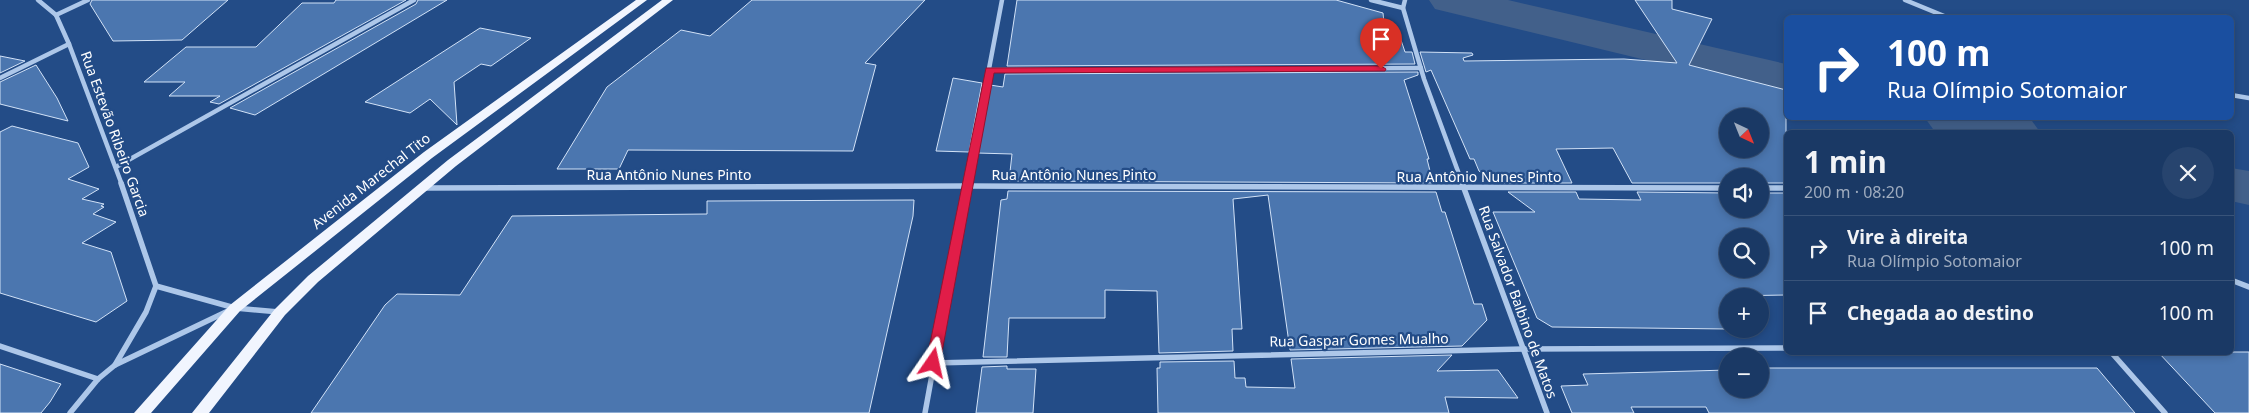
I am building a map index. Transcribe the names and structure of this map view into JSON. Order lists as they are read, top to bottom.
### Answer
{
  "streets": {
    "main road": ["Avenida Marechal Tito"],
    "street": [
      "Rua Estevão Ribeiro Garcia",
      "Rua Antônio Nunes Pinto",
      "Rua Salvador Balbino de Matos",
      "Rua Gaspar Gomes Mualho"
    ]
  },
  "crossings": [
    ["Rua Antônio Nunes Pinto", "Rua Salvador Balbino de Matos"],
    ["Rua Salvador Balbino de Matos", "Rua Gaspar Gomes Mualho"]
  ],
  "north": "bottom right",
  "page": {
    "turn": ["100 m", "Rua Olímpio Sotomaior"],
    "map_buttons": ["+", "−"],
    "heading": ["1 min", "200 m · 08:20"],
    "list": [
      {
        "name": "Vire à direita",
        "note": "Rua Olímpio Sotomaior",
        "value": "100 m"
      },
      {
        "name": "Chegada ao destino",
        "value": "100 m"
      }
    ]
  }
}
